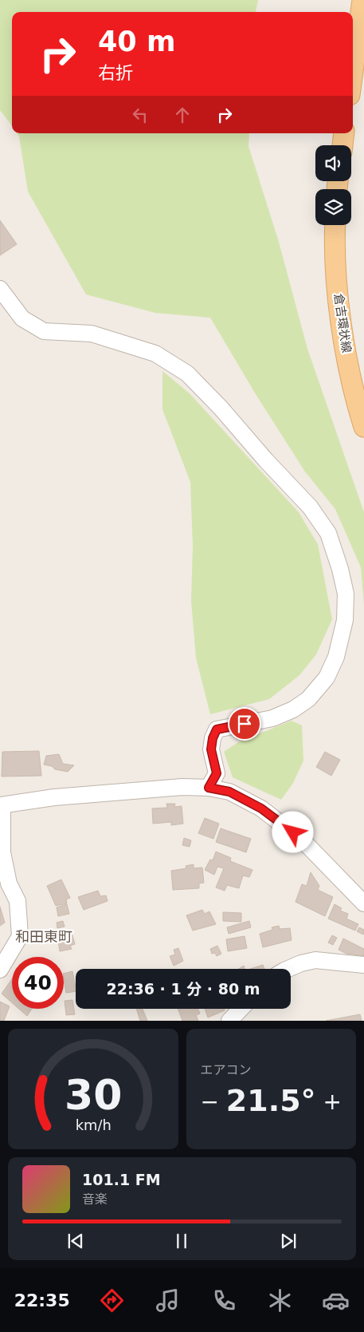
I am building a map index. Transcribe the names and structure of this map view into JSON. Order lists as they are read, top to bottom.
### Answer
{
  "streets": {
    "main road": ["倉吉環状線"]
  },
  "districts": ["和田東町"],
  "page": {
    "turn": ["40 m", "右折"],
    "limit": "40",
    "trip": "22:36 · 1 分 · 80 m",
    "tile": "エアコン",
    "heat": ["−", "21.5°", "+"],
    "song": ["101.1 FM", "音楽"],
    "tabs": "22:35",
    "gauge": ["30", "km/h"]
  }
}
